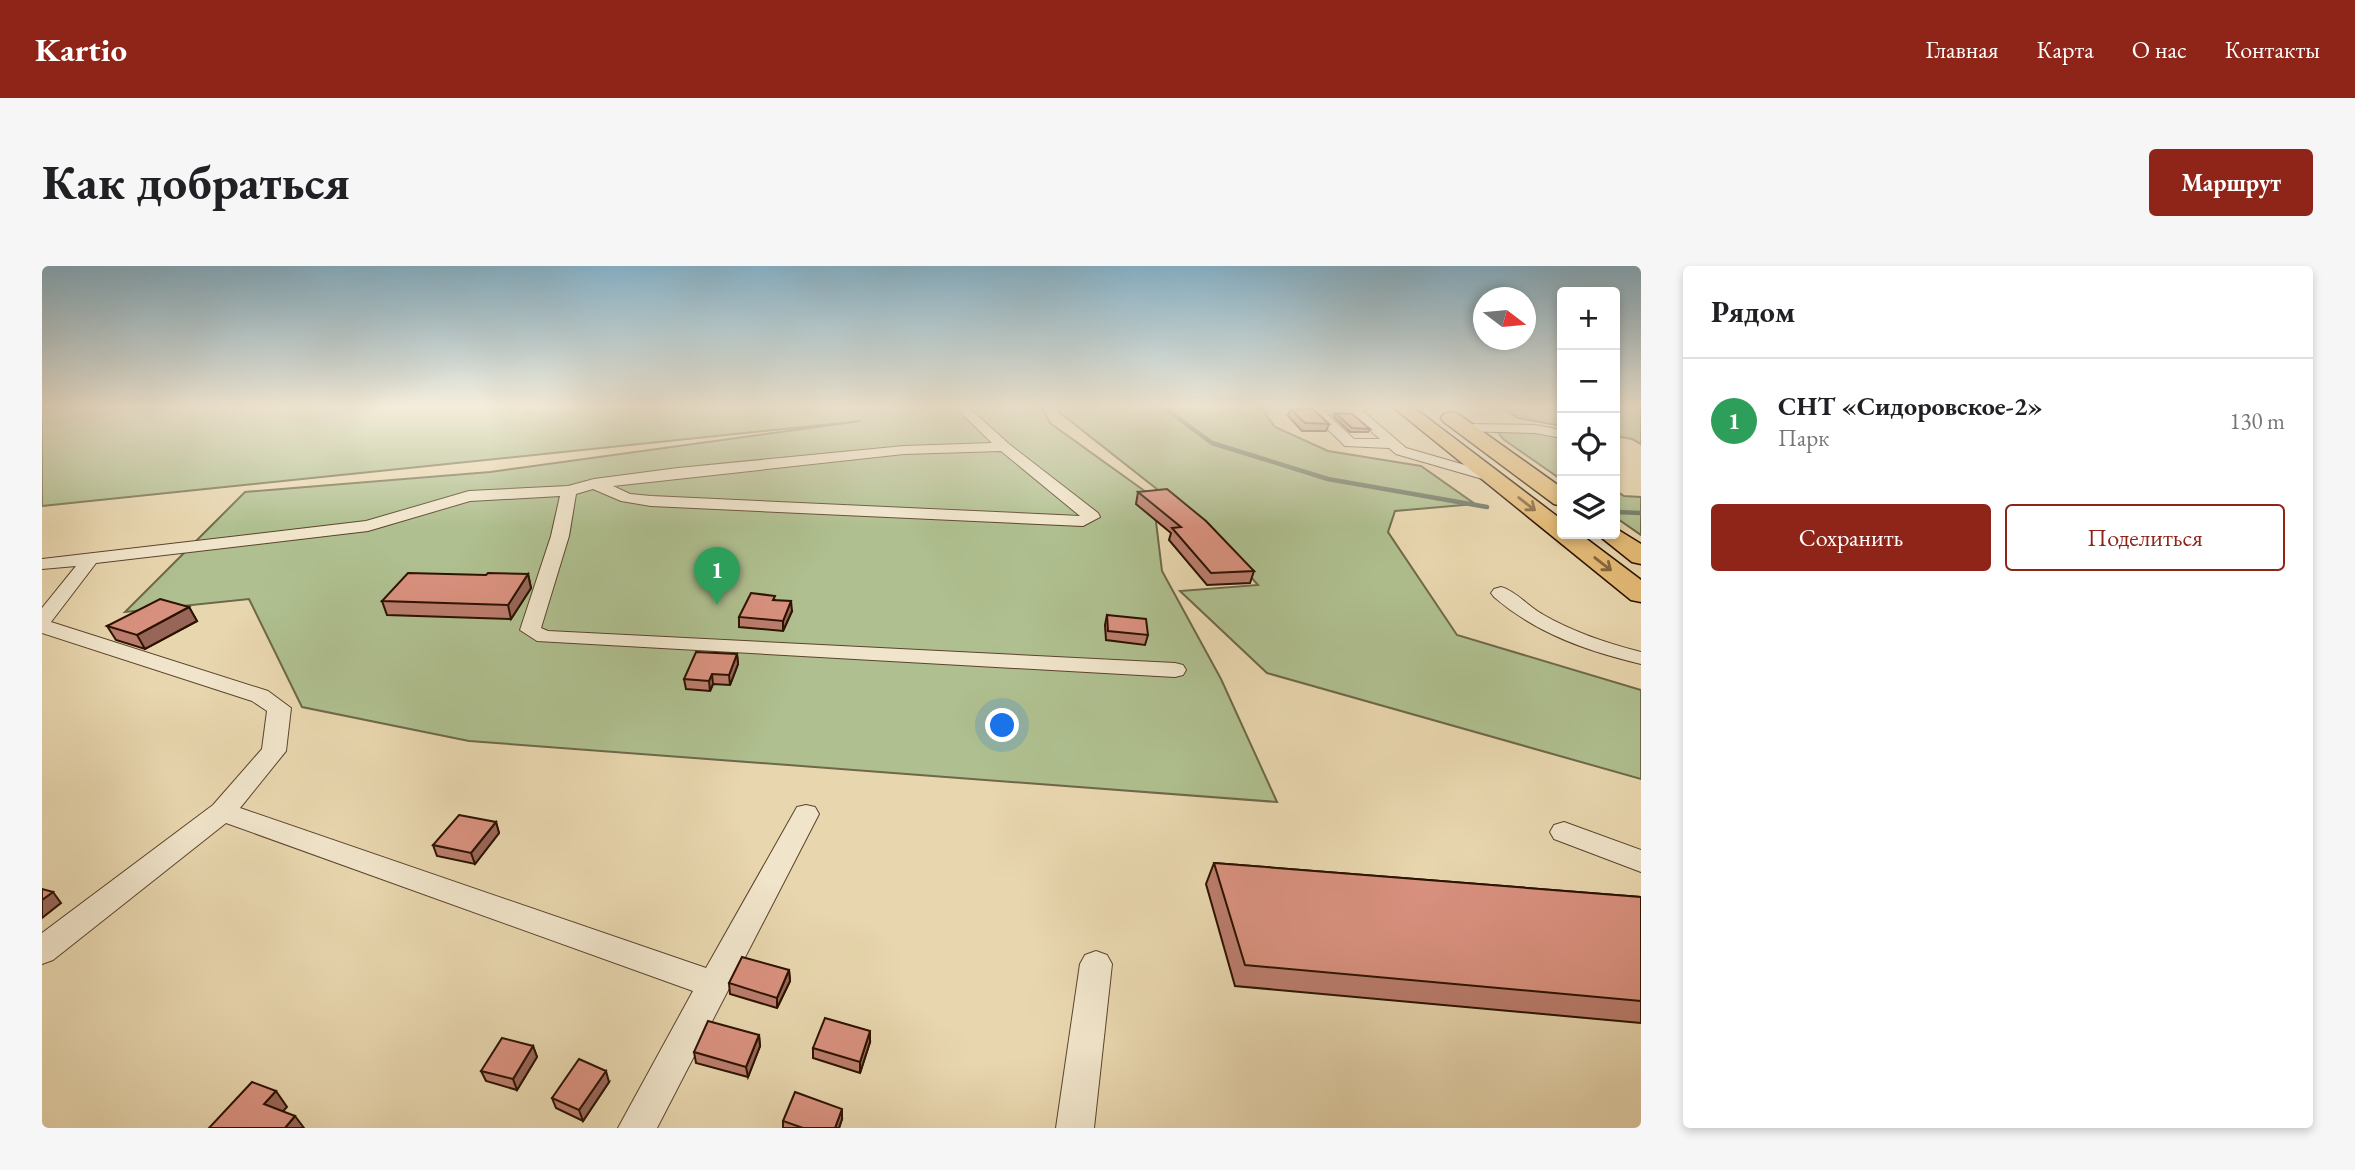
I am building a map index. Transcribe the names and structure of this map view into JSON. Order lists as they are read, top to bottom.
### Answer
{
  "north": "right",
  "page": {
    "header": "Kartio",
    "nav": [
      "Главная",
      "Карта",
      "О нас",
      "Контакты"
    ],
    "buttons": [
      "Маршрут",
      ["Сохранить", "Поделиться"]
    ],
    "title": "Как добраться",
    "heading": "Рядом",
    "map_buttons": ["+", "−"],
    "list": [
      {
        "mark": "1",
        "name": "СНТ «Сидоровское-2»",
        "note": "Парк",
        "value": "130 m"
      }
    ],
    "pins": "1"
  }
}
